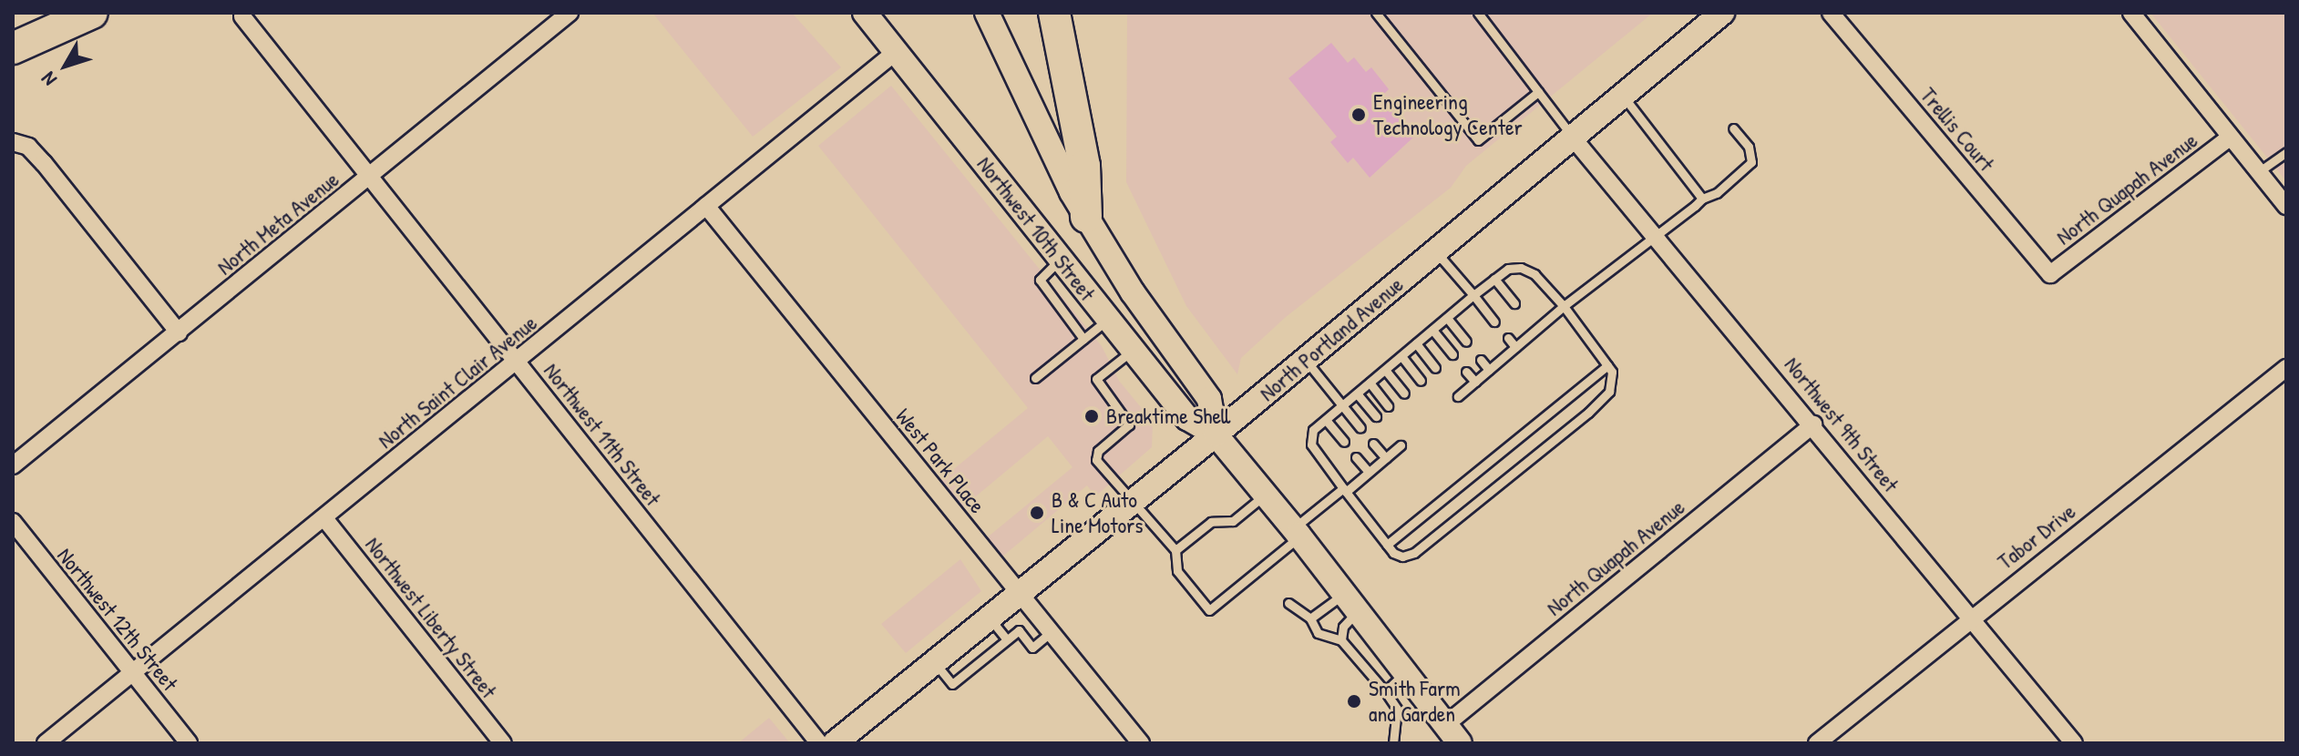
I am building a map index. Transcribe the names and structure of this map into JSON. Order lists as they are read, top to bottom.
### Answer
{
  "streets": {
    "main road": ["Northwest 10th Street", "North Portland Avenue"],
    "street": [
      "Trellis Court",
      "North Quapah Avenue",
      "North Meta Avenue",
      "North Saint Clair Avenue",
      "Northwest 9th Street",
      "Northwest 11th Street",
      "West Park Place",
      "Tabor Drive",
      "Northwest Liberty Street",
      "Northwest 12th Street"
    ]
  },
  "crossings": [
    ["Trellis Court", "North Quapah Avenue"],
    ["North Quapah Avenue", "Northwest 10th Street"],
    ["North Quapah Avenue", "Northwest 9th Street"],
    ["North Meta Avenue", "Northwest 11th Street"],
    ["Northwest 10th Street", "North Portland Avenue"],
    ["Northwest 10th Street", "North Saint Clair Avenue"],
    ["North Portland Avenue", "Northwest 9th Street"],
    ["North Portland Avenue", "West Park Place"],
    ["North Saint Clair Avenue", "Northwest 11th Street"],
    ["North Saint Clair Avenue", "West Park Place"],
    ["North Saint Clair Avenue", "Northwest Liberty Street"],
    ["North Saint Clair Avenue", "Northwest 12th Street"],
    ["Northwest 9th Street", "Tabor Drive"]
  ],
  "places": [
    "Engineering Technology Center",
    "Breaktime Shell",
    "B & C Auto Line Motors",
    "Smith Farm and Garden"
  ],
  "north": "bottom left"
}
